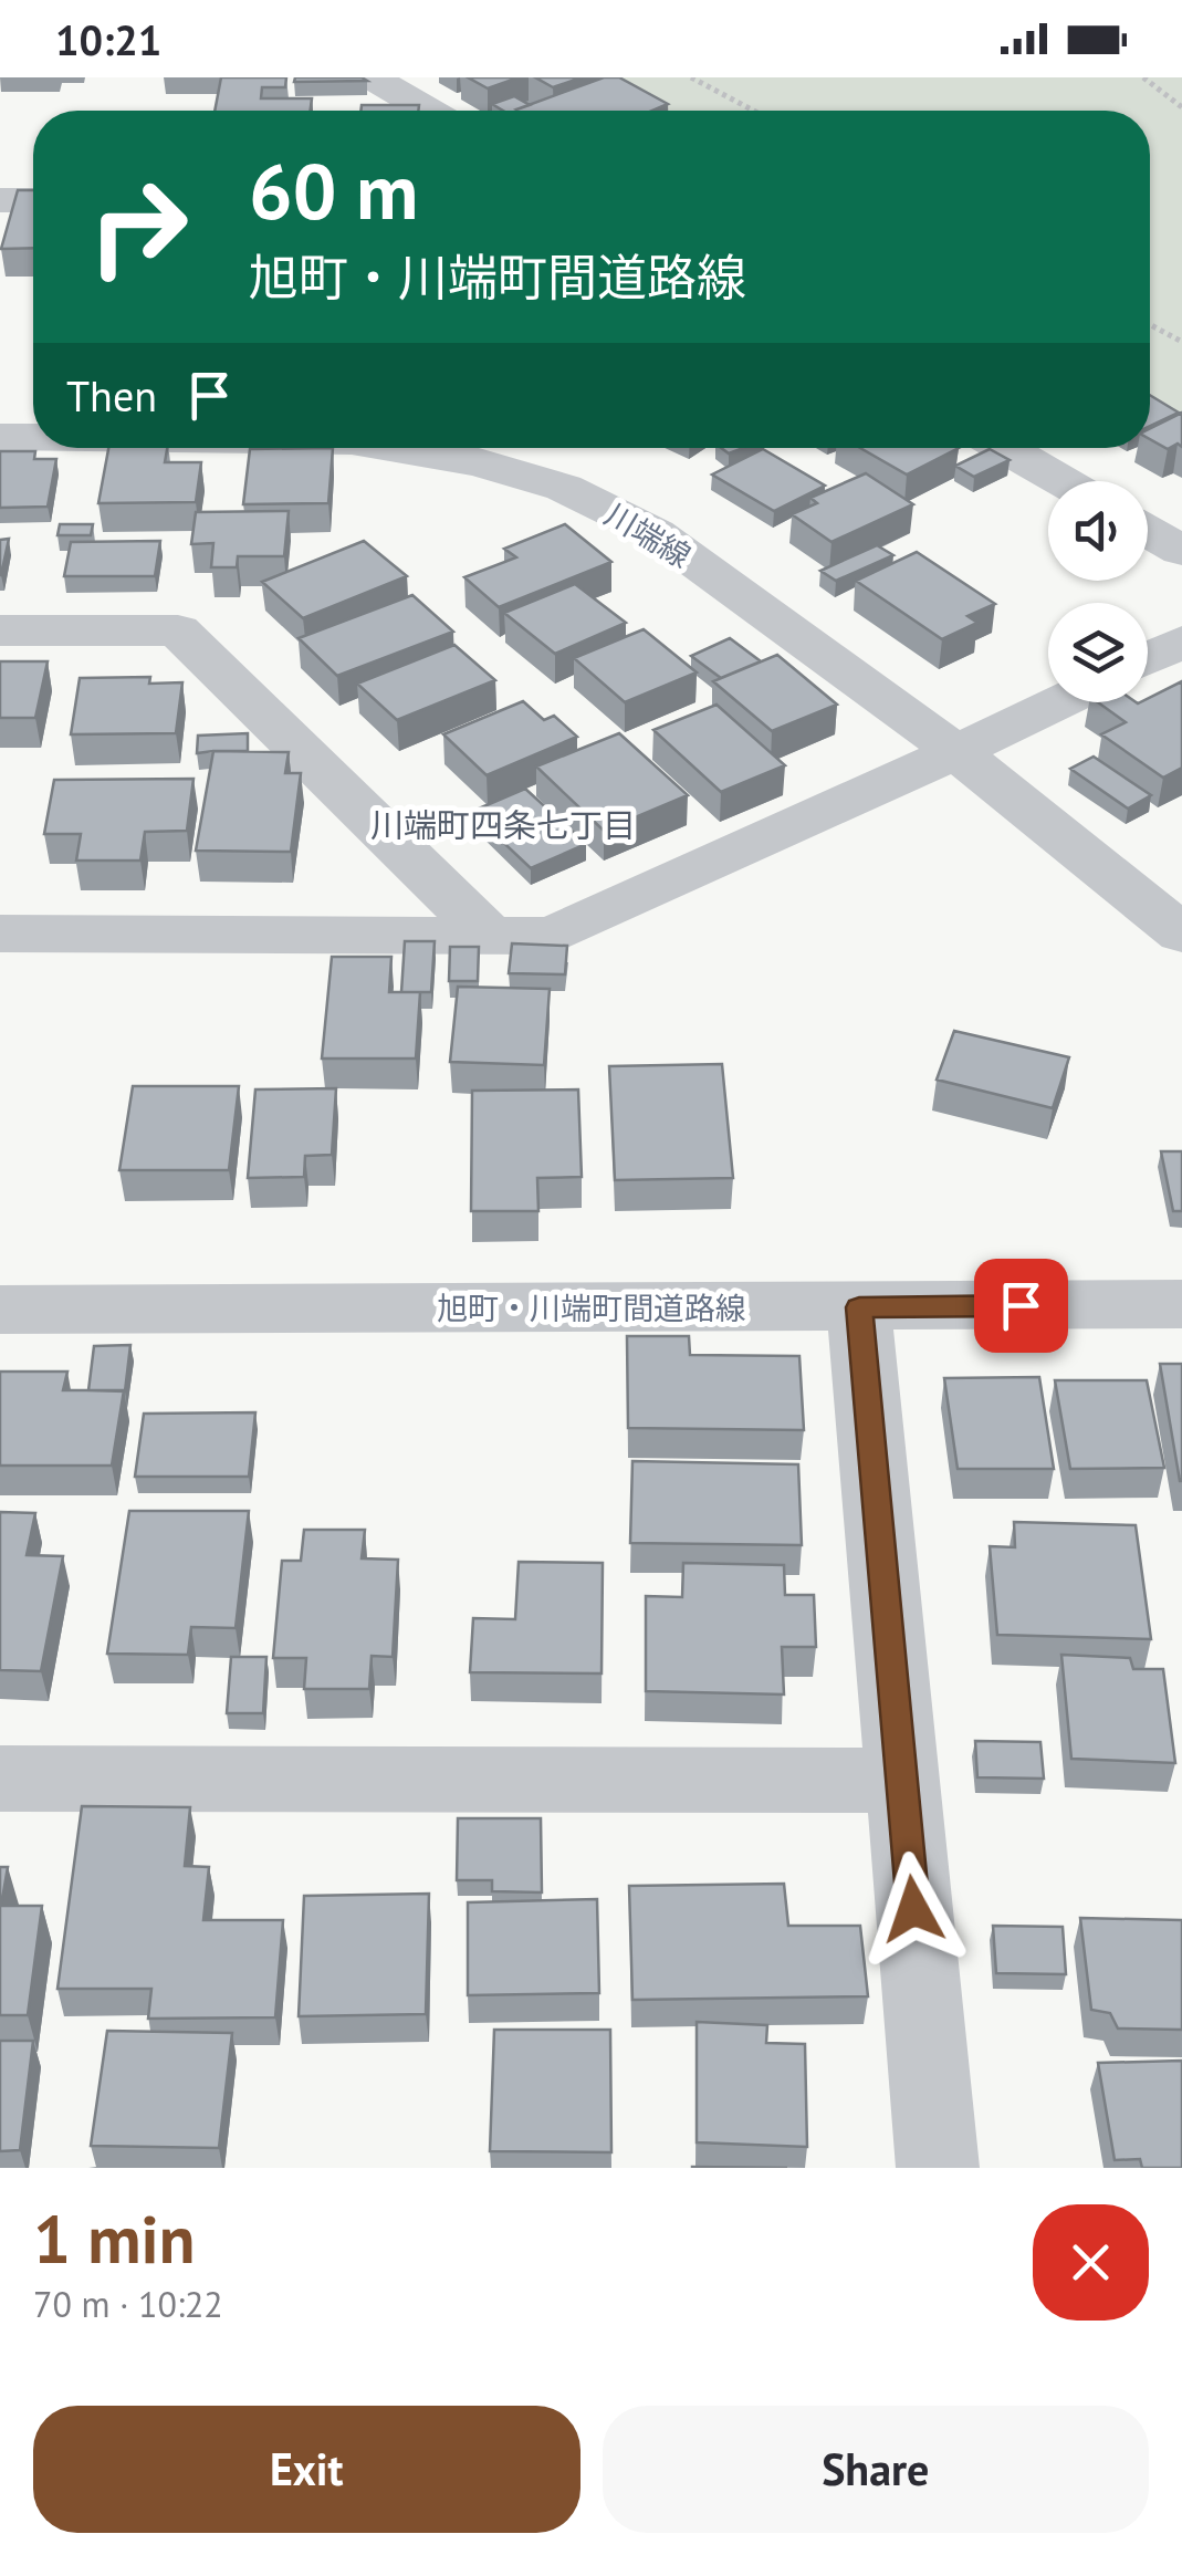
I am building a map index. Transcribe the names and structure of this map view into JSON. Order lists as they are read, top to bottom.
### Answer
{
  "streets": {
    "street": ["川端線", "旭町・川端町間道路線"]
  },
  "districts": ["川端町四条七丁目"],
  "page": {
    "status": "10:21",
    "turn": ["60 m", "旭町・川端町間道路線"],
    "then": "Then",
    "heading": ["1 min", "70 m · 10:22"],
    "buttons": ["Exit", "Share"]
  }
}
